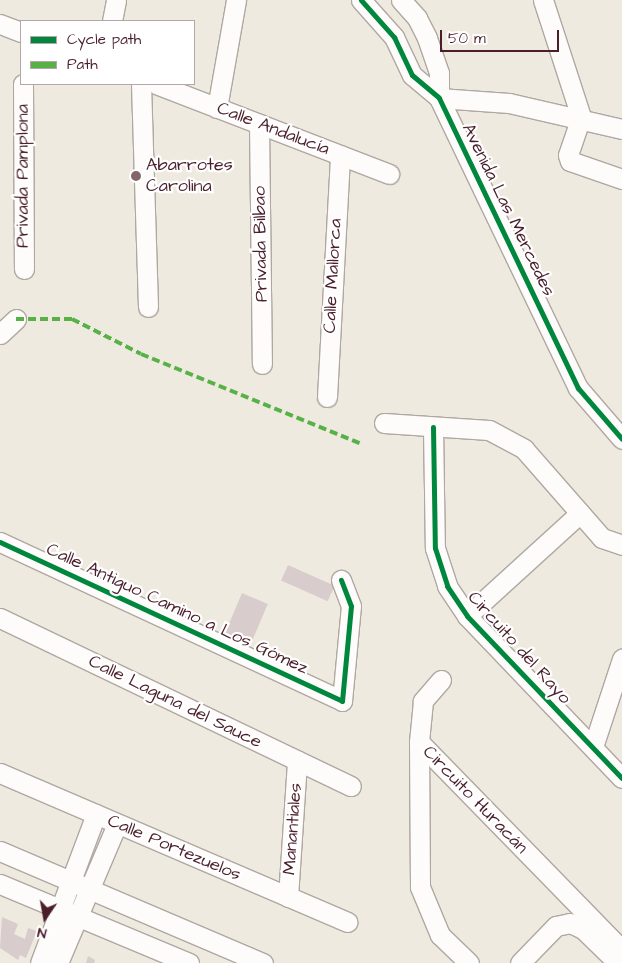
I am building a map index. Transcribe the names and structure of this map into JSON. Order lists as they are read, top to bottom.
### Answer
{
  "streets": {
    "street": [
      "Calle Andalucía",
      "Privada Pamplona",
      "Avenida Las Mercedes",
      "Privada Bilbao",
      "Calle Mallorca",
      "Calle Antiguo Camino a Los Gómez",
      "Circuito del Rayo",
      "Calle Laguna del Sauce",
      "Circuito Huracán",
      "Manantiales",
      "Calle Portezuelos"
    ]
  },
  "crossings": [
    ["Calle Andalucía", "Privada Bilbao"],
    ["Calle Andalucía", "Calle Mallorca"],
    ["Calle Laguna del Sauce", "Manantiales"],
    ["Manantiales", "Calle Portezuelos"]
  ],
  "places": ["Abarrotes Carolina"],
  "legend": ["Cycle path", "Path"],
  "scale_bar": "50 m",
  "north": "bottom"
}
